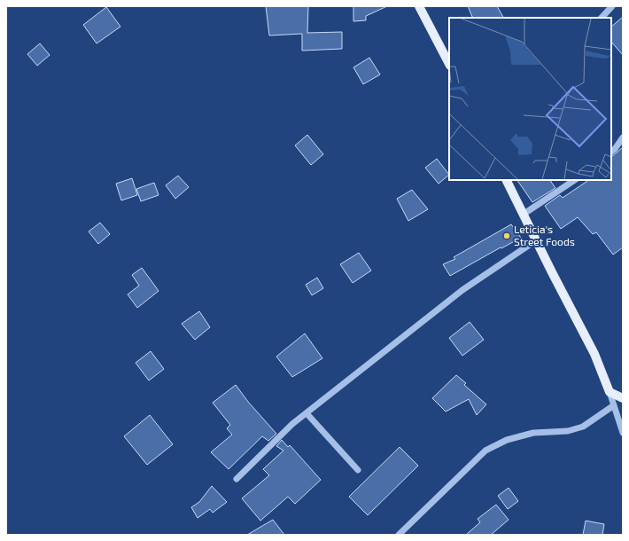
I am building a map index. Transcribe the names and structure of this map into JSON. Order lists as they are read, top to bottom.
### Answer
{
  "places": ["Leticia's Street Foods"]
}
